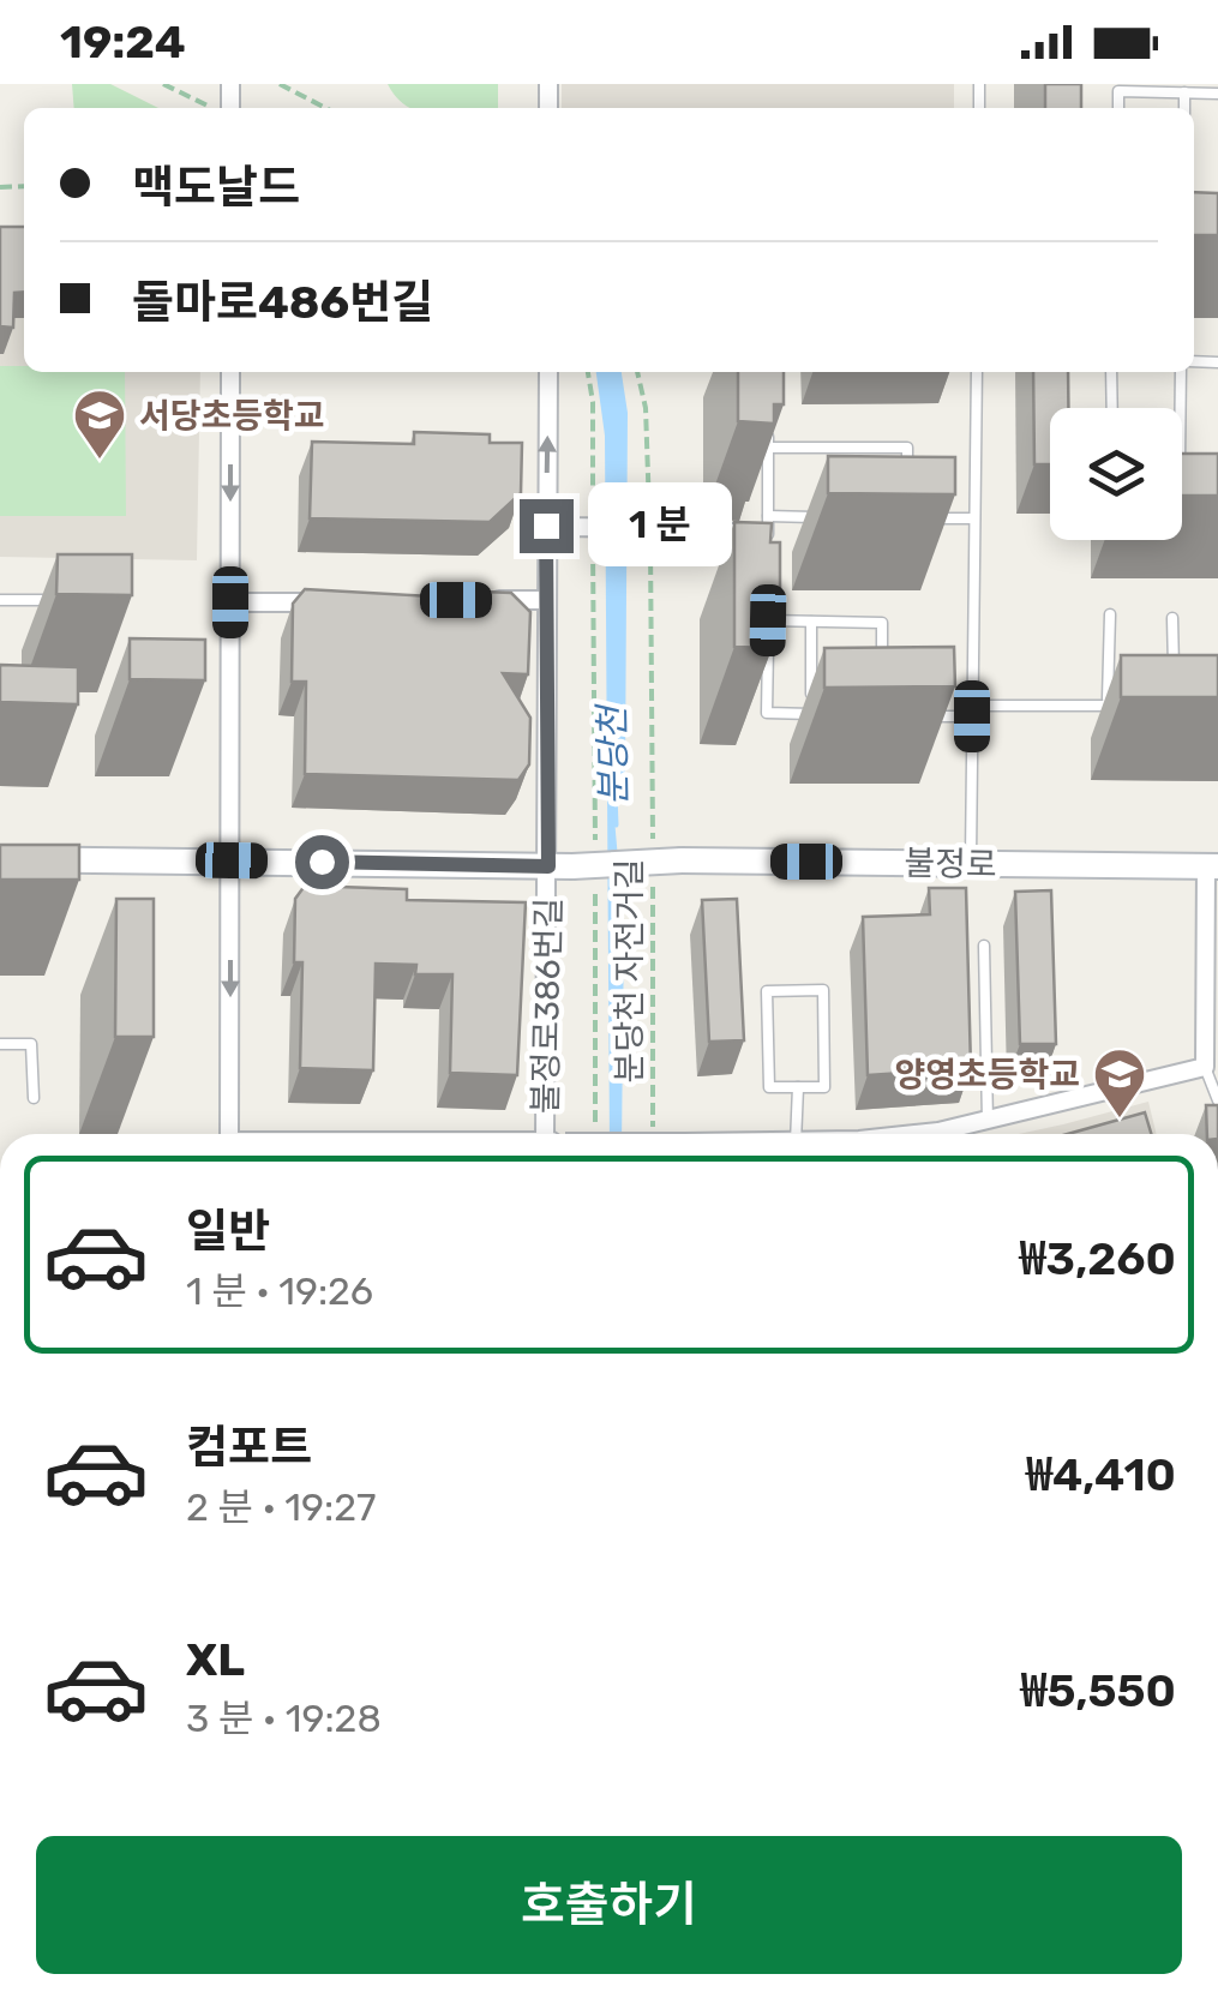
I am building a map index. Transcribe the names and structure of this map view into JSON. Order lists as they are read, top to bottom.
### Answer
{
  "streets": {
    "main road": ["불정로"],
    "street": ["불정로386번길"],
    "path": ["분당천 자전거길"]
  },
  "crossings": [
    ["불정로", "불정로386번길"]
  ],
  "water": ["분당천"],
  "places": {
    "school or university": ["서당초등학교", "양영초등학교"]
  },
  "page": {
    "status": "19:24",
    "banner": ["맥도날드", "돌마로486번길"],
    "bubble": "1 분",
    "list": [
      {
        "name": "일반",
        "note": "1 분 · 19:26",
        "value": "₩3,260"
      },
      {
        "name": "컴포트",
        "note": "2 분 · 19:27",
        "value": "₩4,410"
      },
      {
        "name": "XL",
        "note": "3 분 · 19:28",
        "value": "₩5,550"
      }
    ],
    "buttons": "호출하기"
  }
}
